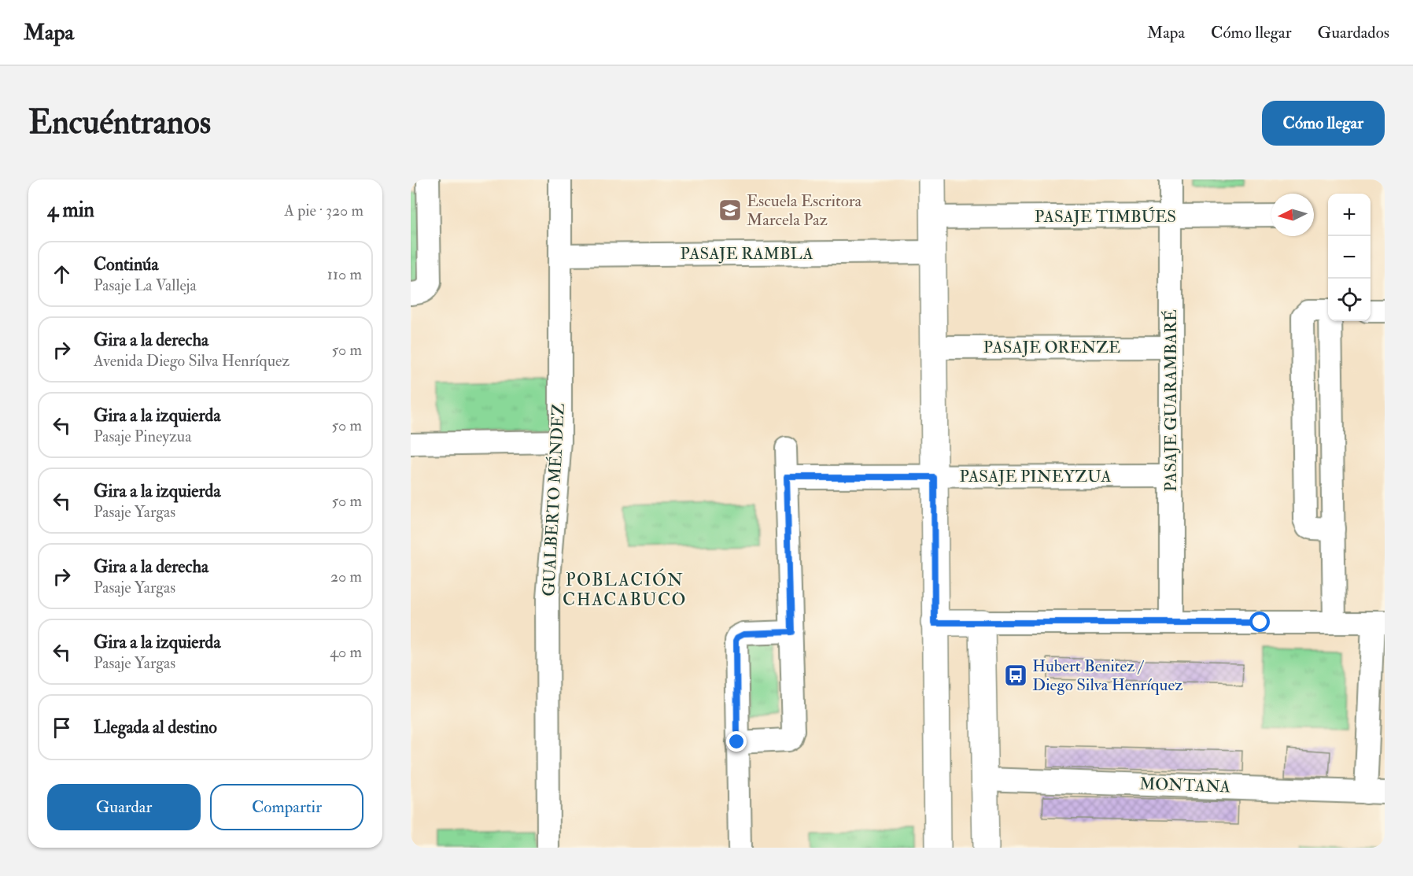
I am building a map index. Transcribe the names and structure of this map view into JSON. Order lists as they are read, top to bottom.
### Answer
{
  "streets": {
    "street": [
      "PASAJE TIMBÚES",
      "PASAJE RAMBLA",
      "PASAJE ORENZE",
      "PASAJE GUARAMBARÉ",
      "PASAJE PINEYZUA",
      "GUALBERTO MÉNDEZ",
      "MONTANA"
    ]
  },
  "crossings": [
    ["PASAJE TIMBÚES", "PASAJE GUARAMBARÉ"],
    ["PASAJE RAMBLA", "GUALBERTO MÉNDEZ"],
    ["PASAJE ORENZE", "PASAJE GUARAMBARÉ"],
    ["PASAJE GUARAMBARÉ", "PASAJE PINEYZUA"]
  ],
  "districts": ["POBLACIÓN CHACABUCO"],
  "places": {
    "school or university": ["Escuela Escritora Marcela Paz"],
    "bus stop": ["Hubert Benitez / Diego Silva Henríquez"]
  },
  "north": "left",
  "page": {
    "header": "Mapa",
    "nav": ["Mapa", "Cómo llegar", "Guardados"],
    "buttons": [
      "Cómo llegar",
      ["Guardar", "Compartir"]
    ],
    "title": "Encuéntranos",
    "heading": ["4 min", "A pie · 320 m"],
    "map_buttons": ["+", "−"],
    "list": [
      ["Continúa", "Pasaje La Valleja", "110 m"],
      ["Gira a la derecha", "Avenida Diego Silva Henríquez", "50 m"],
      ["Gira a la izquierda", "Pasaje Pineyzua", "50 m"],
      ["Gira a la izquierda", "Pasaje Yargas", "50 m"],
      ["Gira a la derecha", "Pasaje Yargas", "20 m"],
      ["Gira a la izquierda", "Pasaje Yargas", "40 m"],
      "Llegada al destino"
    ]
  }
}
